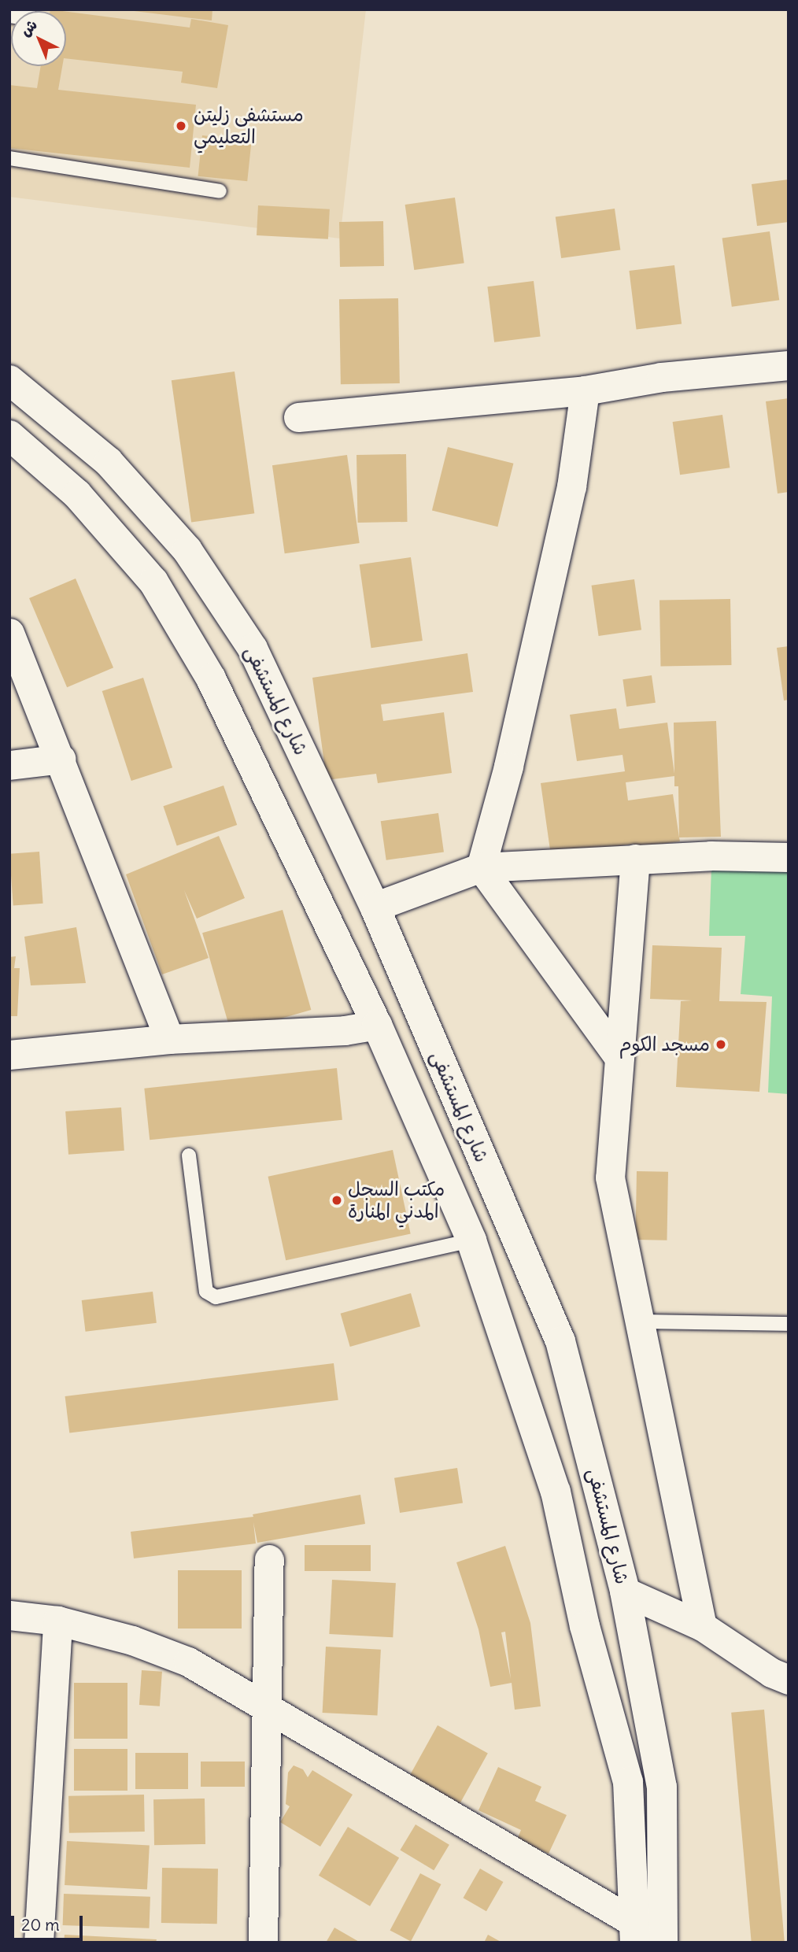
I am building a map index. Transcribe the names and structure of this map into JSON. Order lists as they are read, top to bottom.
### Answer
{
  "streets": {
    "main road": ["شارع المستشفى"]
  },
  "places": ["مستشفى زليتن التعليمي", "مسجد الكوم", "مكتب السجل المدني المنارة"],
  "scale_bar": "20 m",
  "north": "top left"
}
